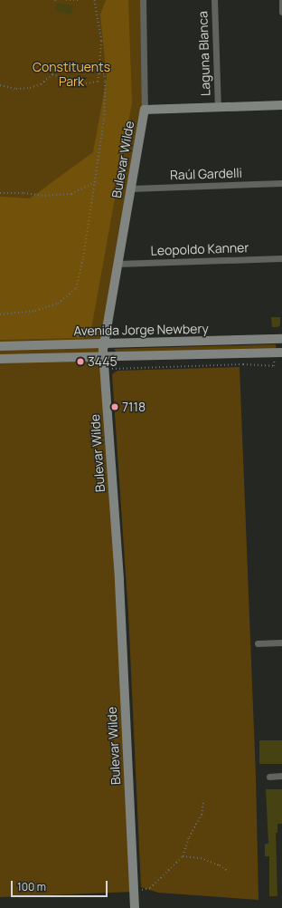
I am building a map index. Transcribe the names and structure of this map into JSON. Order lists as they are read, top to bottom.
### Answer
{
  "streets": {
    "street": [
      "Laguna Blanca",
      "Bulevar Wilde",
      "Raúl Gardelli",
      "Leopoldo Kanner",
      "Avenida Jorge Newbery"
    ]
  },
  "crossings": [
    ["Bulevar Wilde", "Raúl Gardelli"],
    ["Bulevar Wilde", "Leopoldo Kanner"],
    ["Bulevar Wilde", "Avenida Jorge Newbery"]
  ],
  "parks": ["Constituents Park"],
  "places": ["3445", "7118"],
  "scale_bar": "100 m"
}
